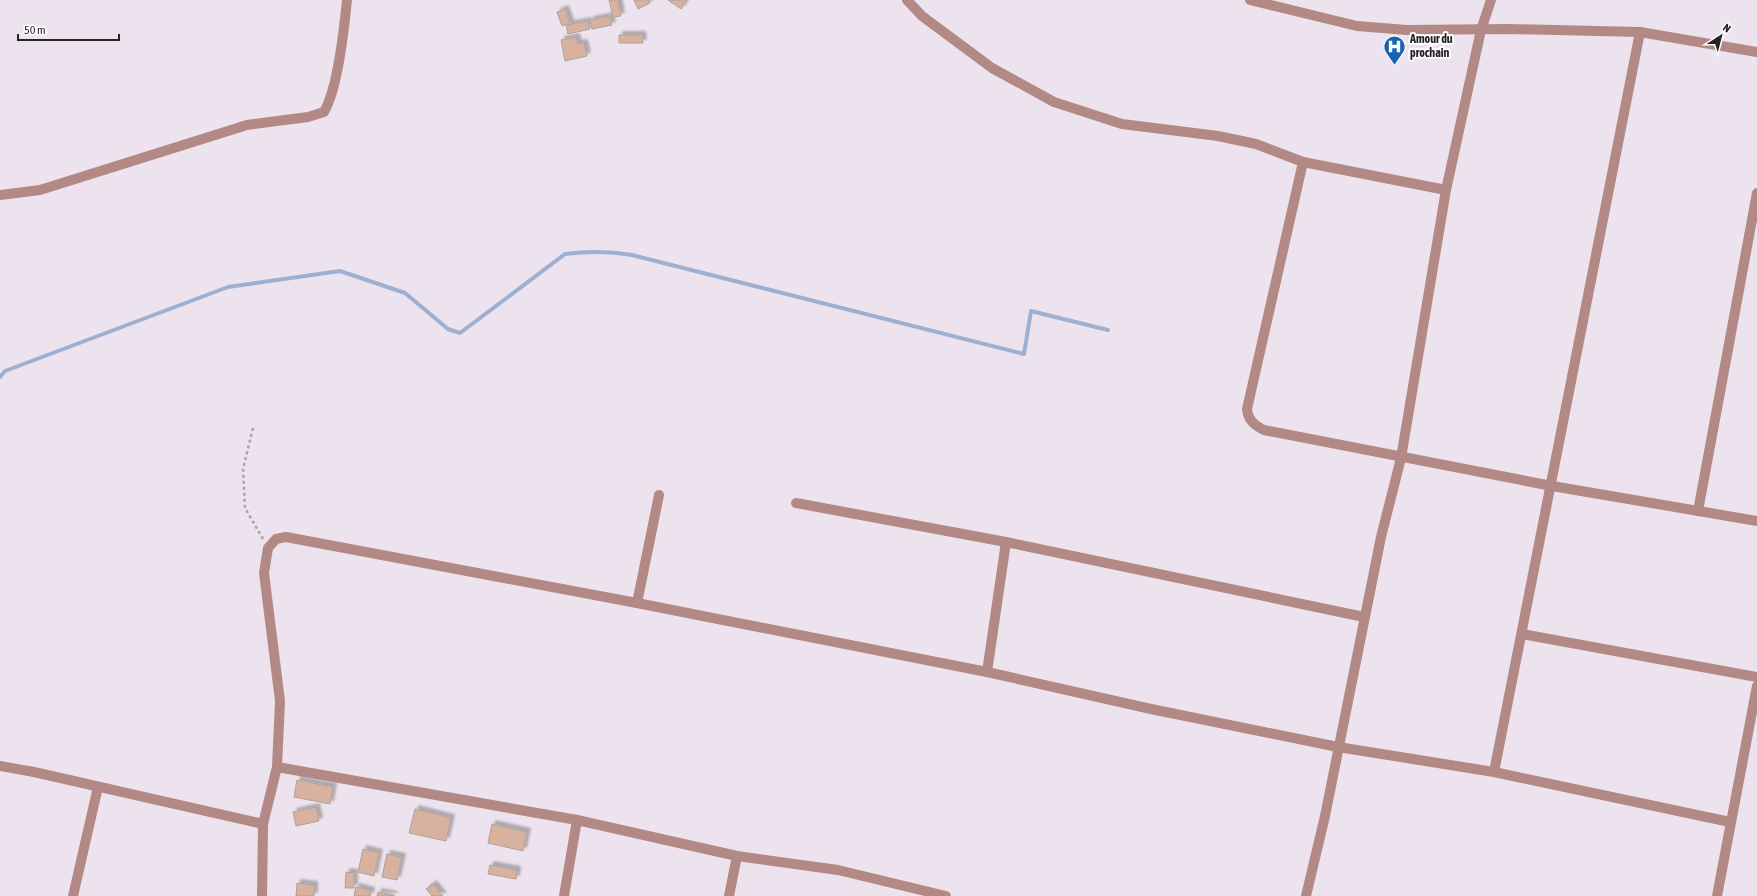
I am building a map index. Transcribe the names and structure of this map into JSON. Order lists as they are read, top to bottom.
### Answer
{
  "places": {
    "hospital": ["Amour du prochain"]
  },
  "scale_bar": "50 m",
  "north": "top right"
}
